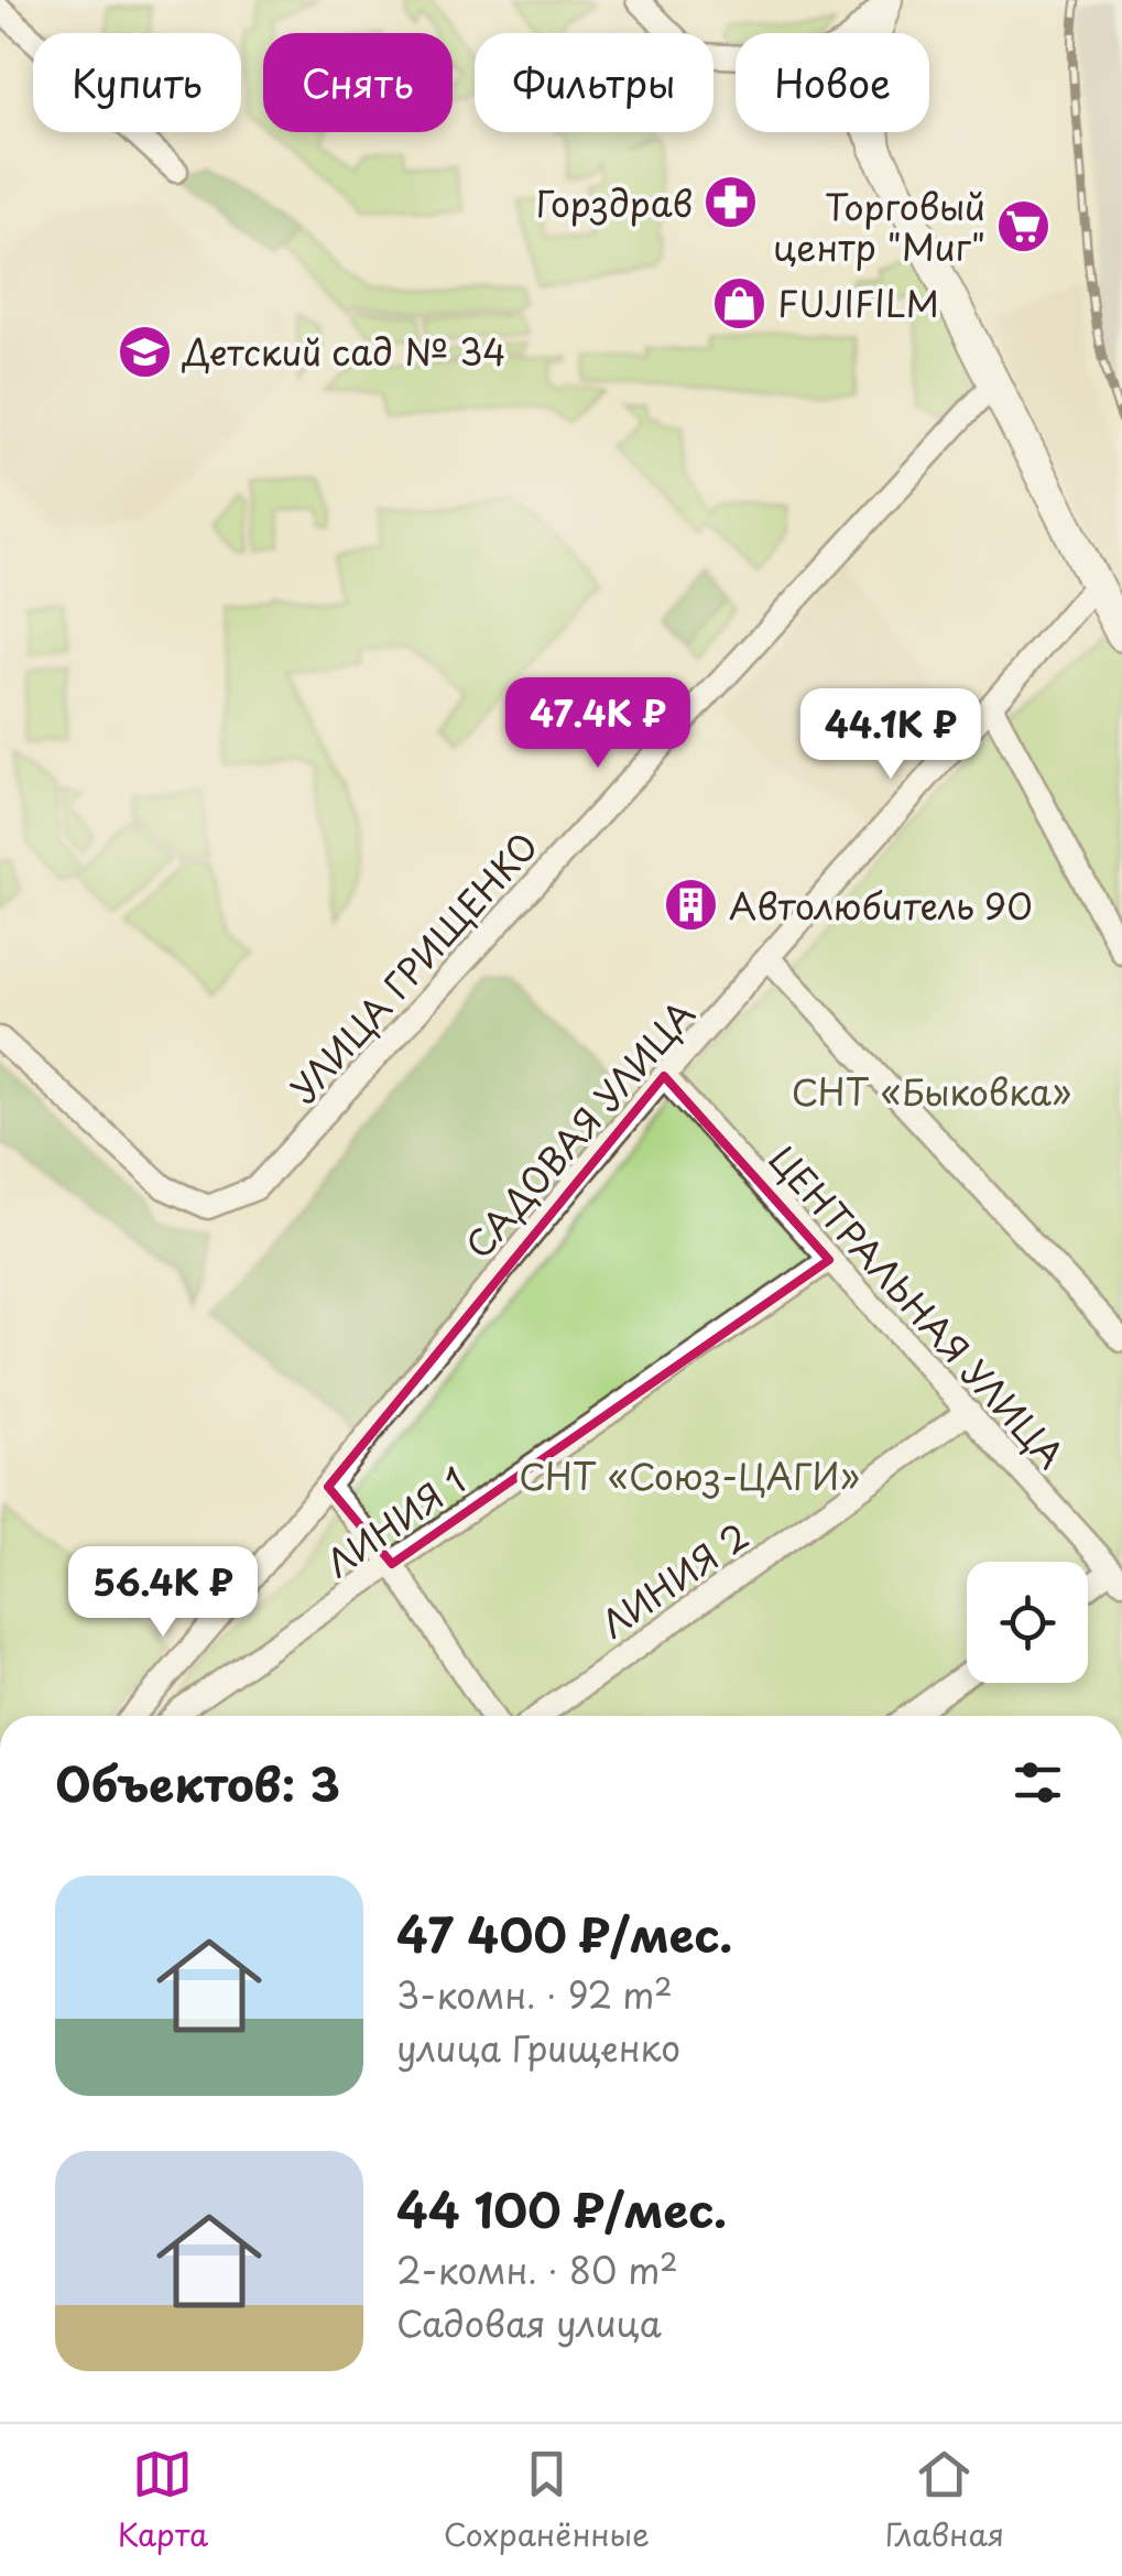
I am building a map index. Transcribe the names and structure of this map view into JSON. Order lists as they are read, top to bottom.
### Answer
{
  "streets": {
    "street": [
      "УЛИЦА ГРИЩЕНКО",
      "САДОВАЯ УЛИЦА",
      "ЦЕНТРАЛЬНАЯ УЛИЦА",
      "ЛИНИЯ 1",
      "ЛИНИЯ 2"
    ]
  },
  "crossings": [
    ["САДОВАЯ УЛИЦА", "ЦЕНТРАЛЬНАЯ УЛИЦА"],
    ["ЦЕНТРАЛЬНАЯ УЛИЦА", "ЛИНИЯ 1"],
    ["ЦЕНТРАЛЬНАЯ УЛИЦА", "ЛИНИЯ 2"]
  ],
  "parks": ["СНТ «Быковка»", "СНТ «Союз-ЦАГИ»"],
  "places": {
    "pharmacy": ["Горздрав"],
    "supermarket": ["Торговый центр \"Миг\""],
    "shop": ["FUJIFILM"],
    "school or university": ["Детский сад № 34"],
    "building": ["Автолюбитель 90"]
  },
  "page": {
    "chip": [
      "Купить",
      "Снять",
      "Фильтры",
      "Новое"
    ],
    "price": ["47.4K ₽", "44.1K ₽", "56.4K ₽"],
    "heading": "Объектов: 3",
    "list": [
      {
        "name": "47 400 ₽/мес.",
        "note": "3-комн. · 92 m² · улица Грищенко"
      },
      {
        "name": "44 100 ₽/мес.",
        "note": "2-комн. · 80 m² · Садовая улица"
      }
    ],
    "tabs": ["Карта", "Сохранённые", "Главная"]
  }
}
